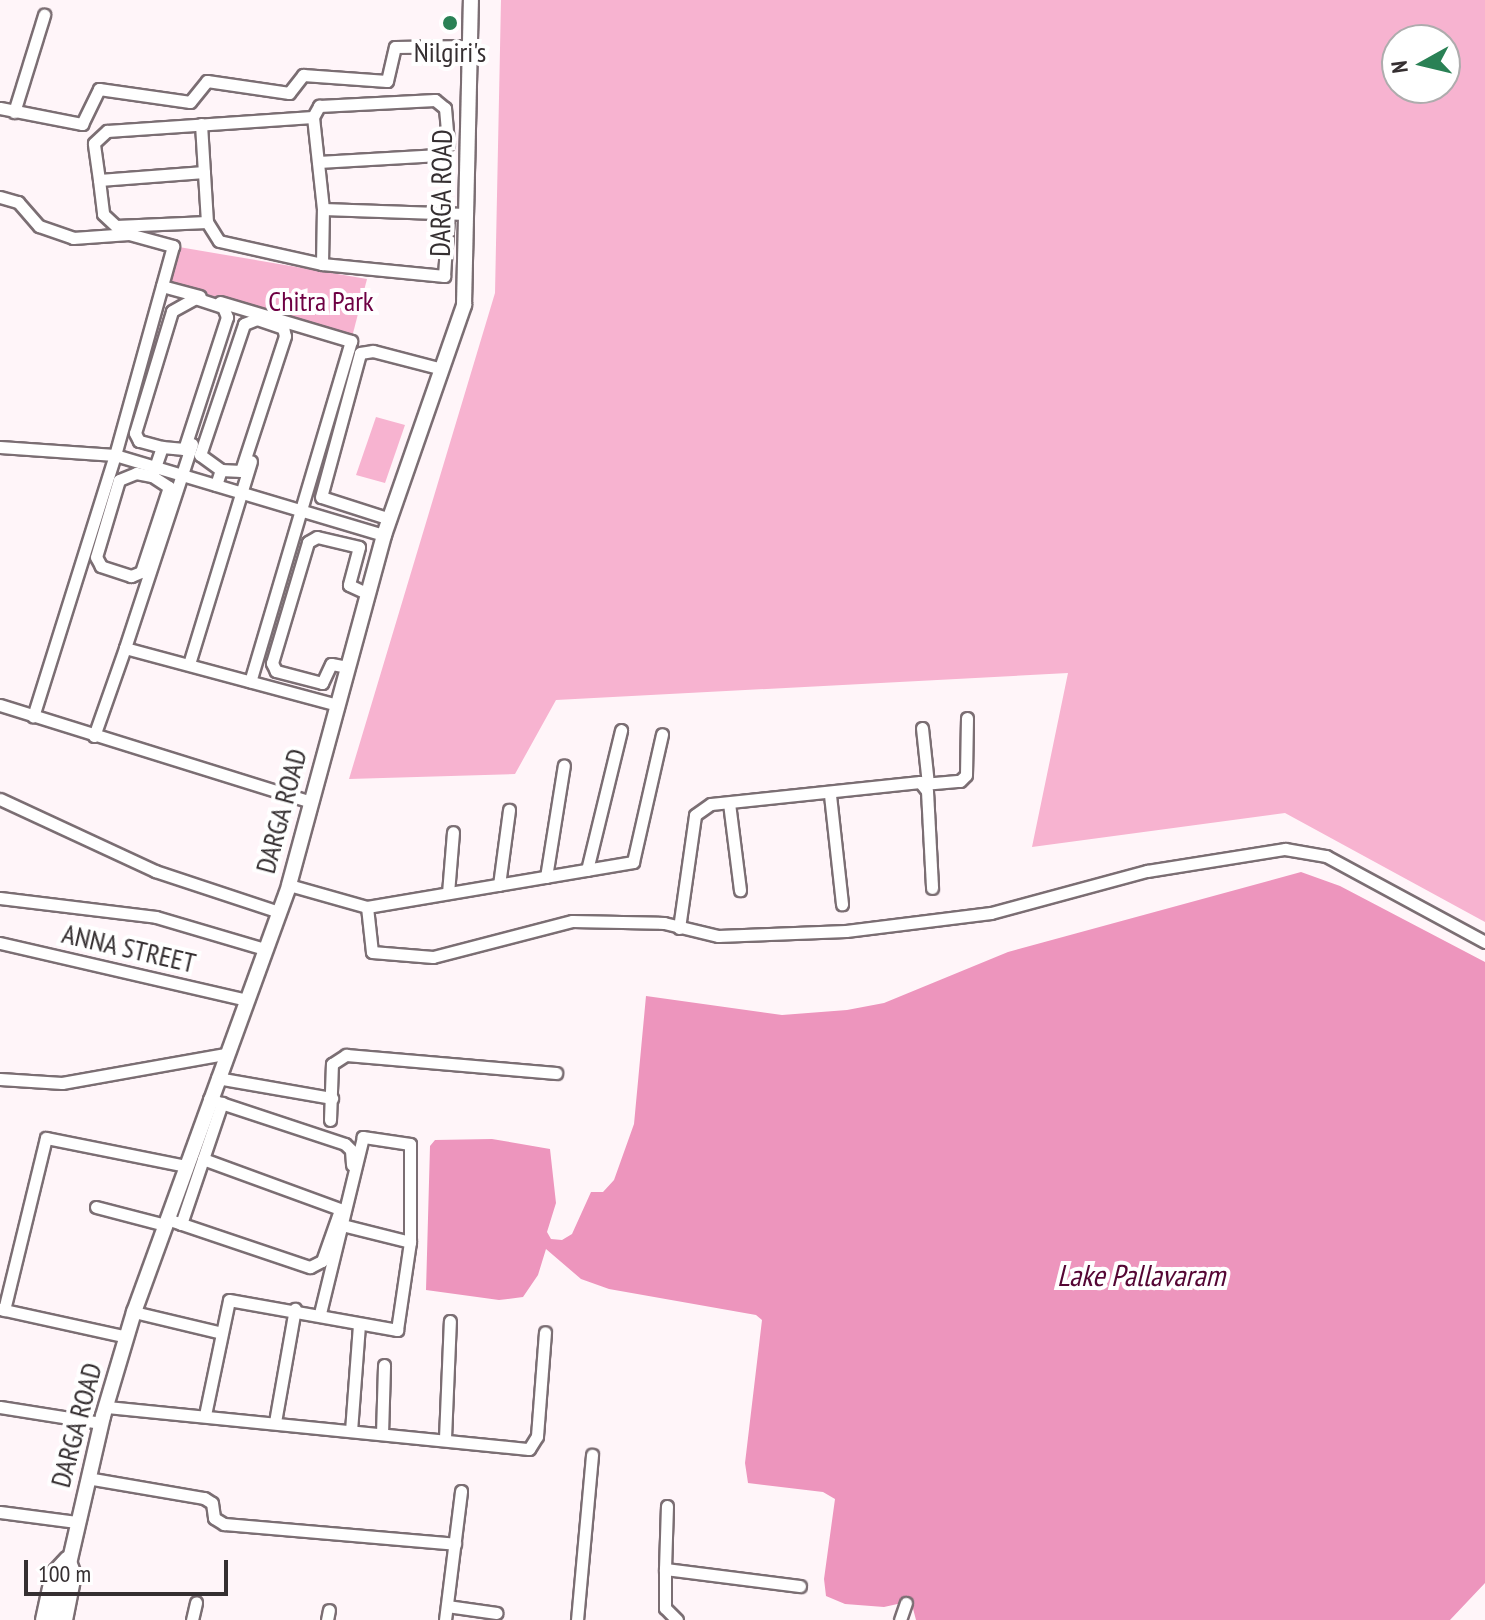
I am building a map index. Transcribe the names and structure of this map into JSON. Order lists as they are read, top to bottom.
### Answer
{
  "streets": {
    "street": ["DARGA ROAD", "ANNA STREET"]
  },
  "crossings": [
    ["DARGA ROAD", "ANNA STREET"]
  ],
  "water": ["Lake Pallavaram"],
  "parks": ["Chitra Park"],
  "places": ["Nilgiri's"],
  "scale_bar": "100 m",
  "north": "left"
}
